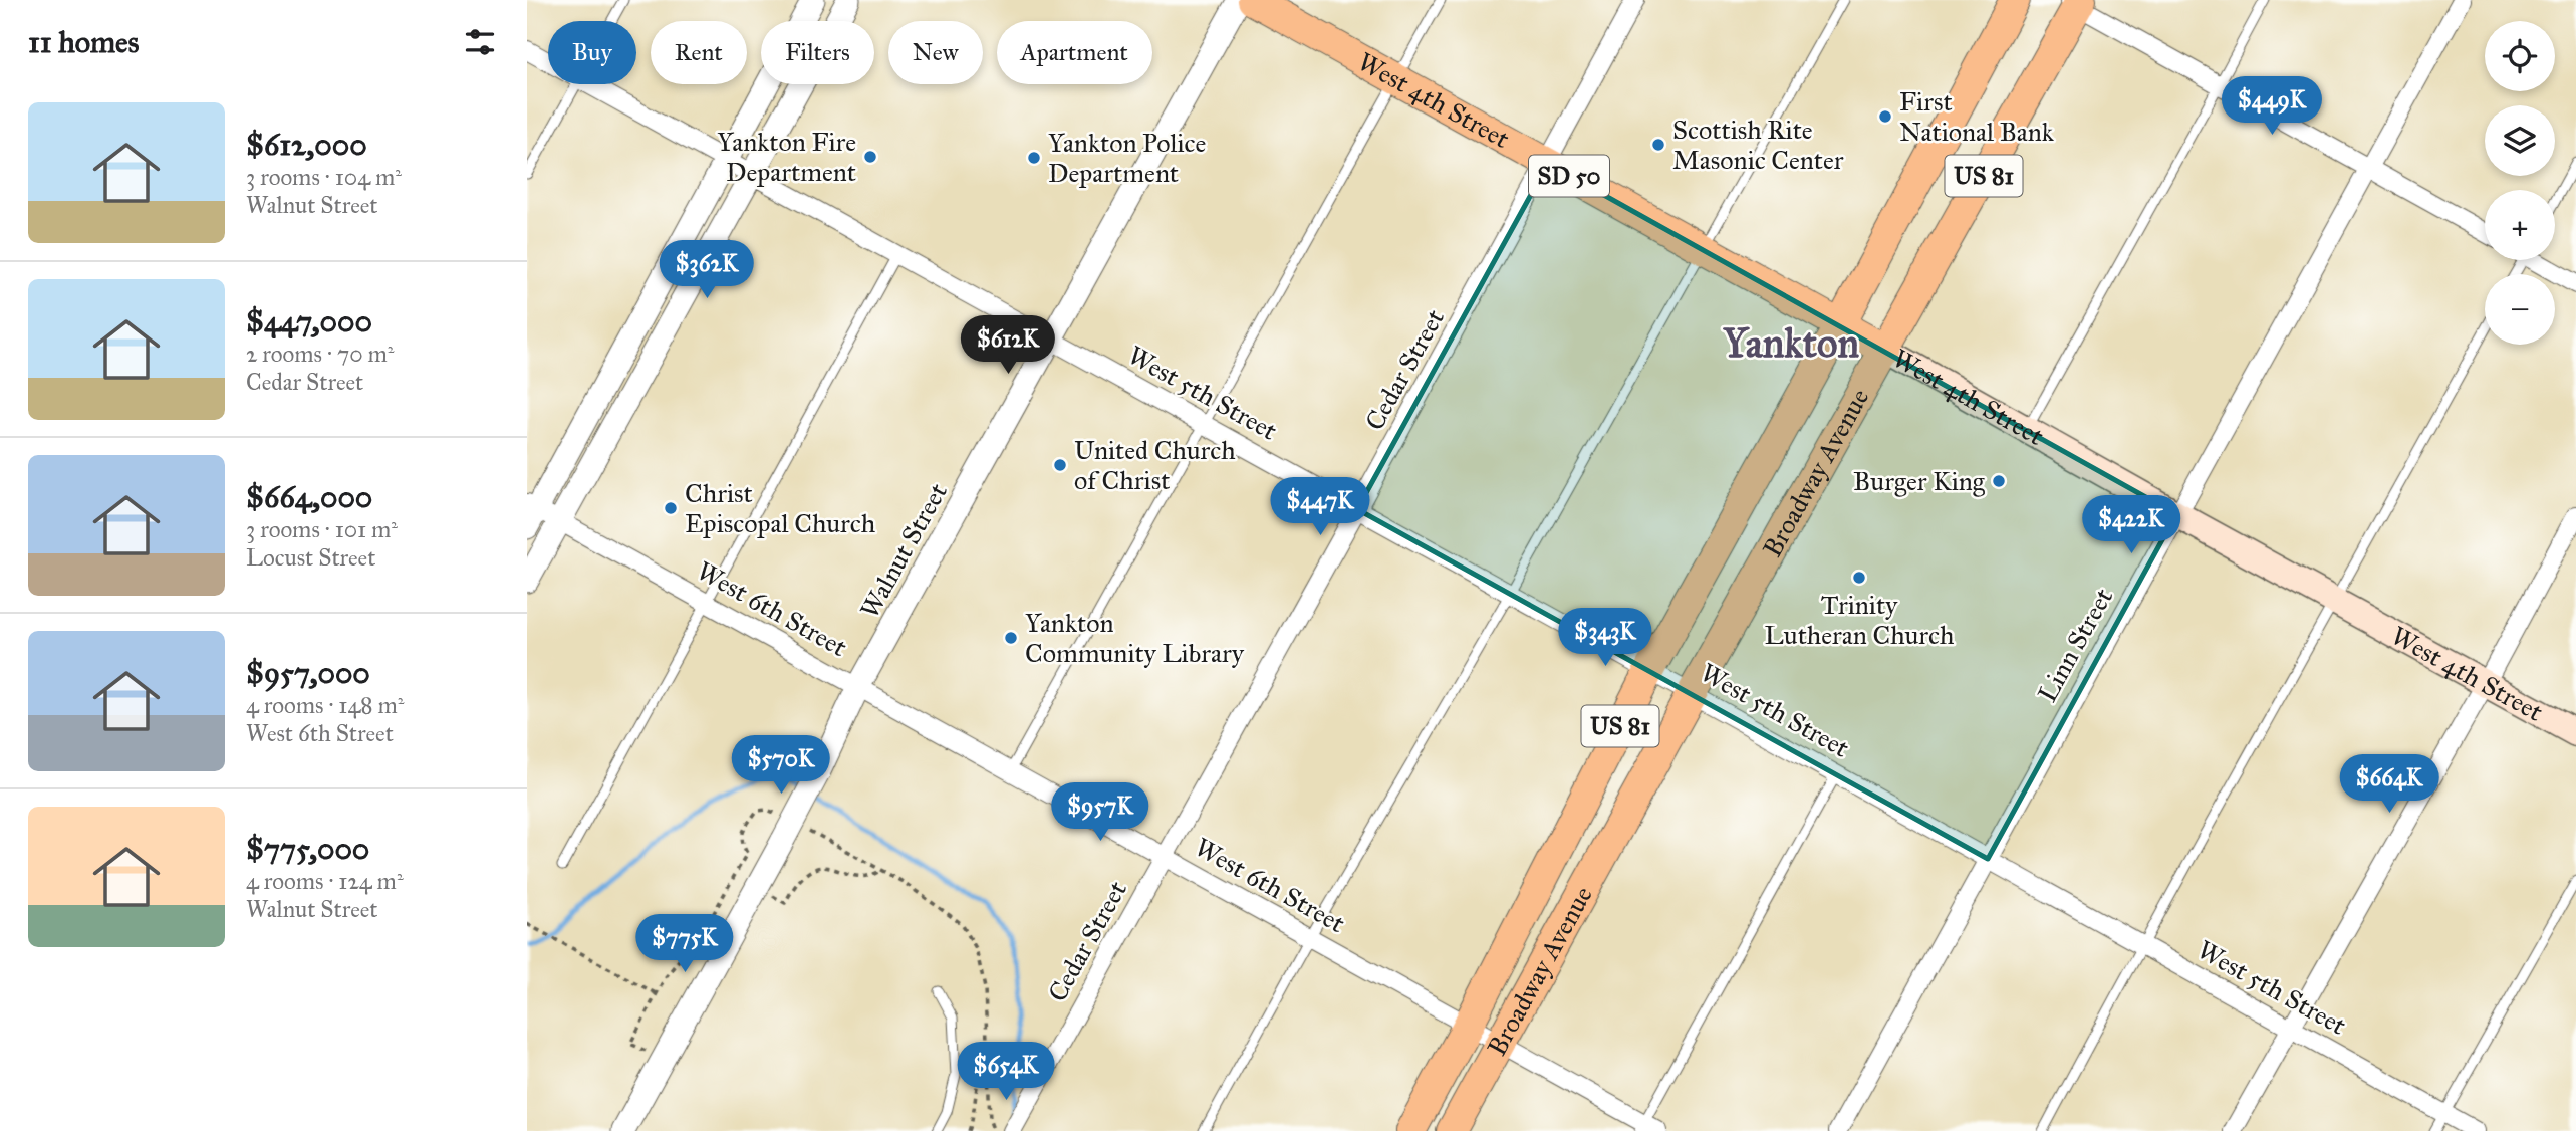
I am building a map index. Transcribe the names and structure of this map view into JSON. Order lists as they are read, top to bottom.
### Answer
{
  "streets": {
    "highway": [
      "West 4th Street",
      "SD 50",
      "US 81",
      "Broadway Avenue"
    ],
    "street": [
      "Cedar Street",
      "West 5th Street",
      "Walnut Street",
      "West 6th Street",
      "Linn Street"
    ]
  },
  "crossings": [
    ["West 4th Street", "Cedar Street"],
    ["West 4th Street", "Broadway Avenue"],
    ["West 4th Street", "Linn Street"],
    ["Cedar Street", "West 5th Street"],
    ["Cedar Street", "West 6th Street"],
    ["West 5th Street", "Broadway Avenue"],
    ["West 5th Street", "Walnut Street"],
    ["West 5th Street", "Linn Street"],
    ["Broadway Avenue", "West 6th Street"],
    ["Walnut Street", "West 6th Street"]
  ],
  "districts": ["Yankton"],
  "places": [
    "First National Bank",
    "Scottish Rite Masonic Center",
    "Yankton Fire Department",
    "Yankton Police Department",
    "United Church of Christ",
    "Burger King",
    "Christ Episcopal Church",
    "Trinity Lutheran Church",
    "Yankton Community Library"
  ],
  "page": {
    "heading": "11 homes",
    "map_buttons": ["+", "−"],
    "chip": [
      "Buy",
      "Rent",
      "Filters",
      "New",
      "Apartment"
    ],
    "price": [
      "$449K",
      "$362K",
      "$612K",
      "$447K",
      "$422K",
      "$343K",
      "$570K",
      "$664K",
      "$957K",
      "$775K",
      "$654K"
    ],
    "list": [
      {
        "name": "$612,000",
        "note": "3 rooms · 104 m² · Walnut Street"
      },
      {
        "name": "$447,000",
        "note": "2 rooms · 70 m² · Cedar Street"
      },
      {
        "name": "$664,000",
        "note": "3 rooms · 101 m² · Locust Street"
      },
      {
        "name": "$957,000",
        "note": "4 rooms · 148 m² · West 6th Street"
      },
      {
        "name": "$775,000",
        "note": "4 rooms · 124 m² · Walnut Street"
      }
    ]
  }
}
